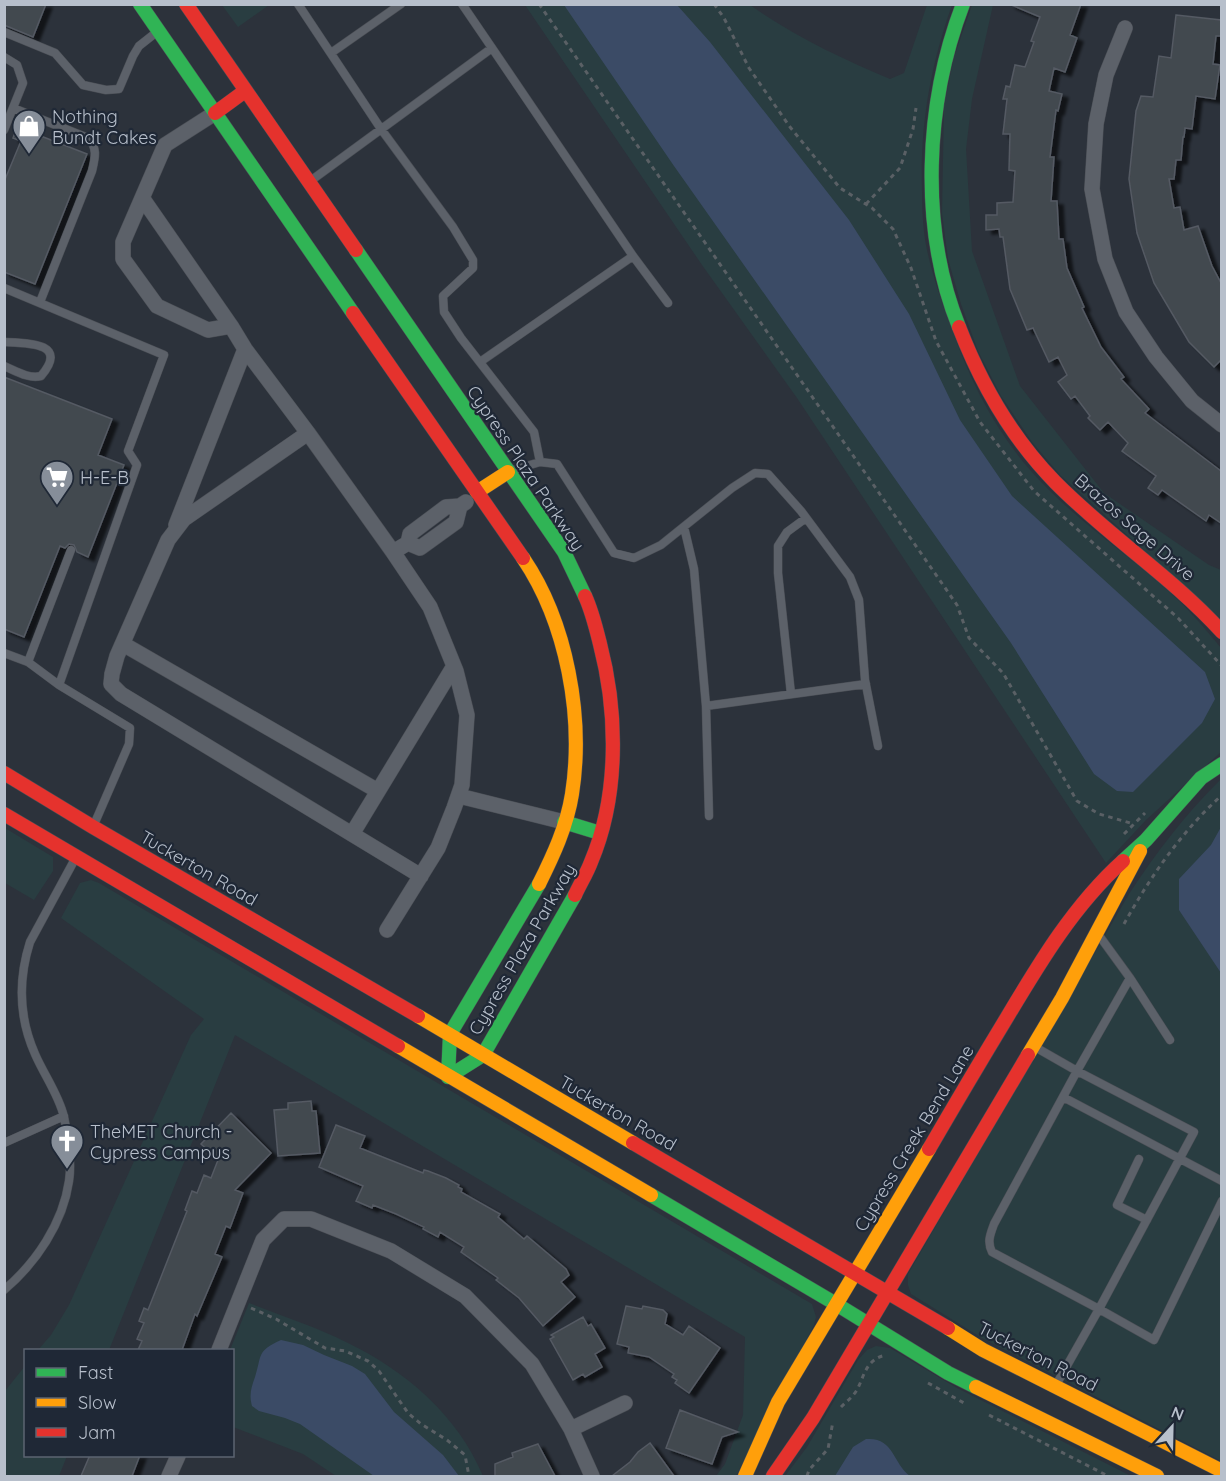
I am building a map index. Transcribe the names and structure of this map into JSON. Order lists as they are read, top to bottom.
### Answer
{
  "streets": {
    "street": [
      "Cypress Plaza Parkway",
      "Brazos Sage Drive",
      "Tuckerton Road",
      "Cypress Creek Bend Lane"
    ]
  },
  "crossings": [
    ["Cypress Plaza Parkway", "Tuckerton Road"],
    ["Tuckerton Road", "Cypress Creek Bend Lane"]
  ],
  "places": {
    "shop": ["Nothing Bundt Cakes"],
    "supermarket": ["H-E-B"],
    "church": ["TheMET Church - Cypress Campus"]
  },
  "legend": ["Fast", "Slow", "Jam"],
  "north": "top"
}
